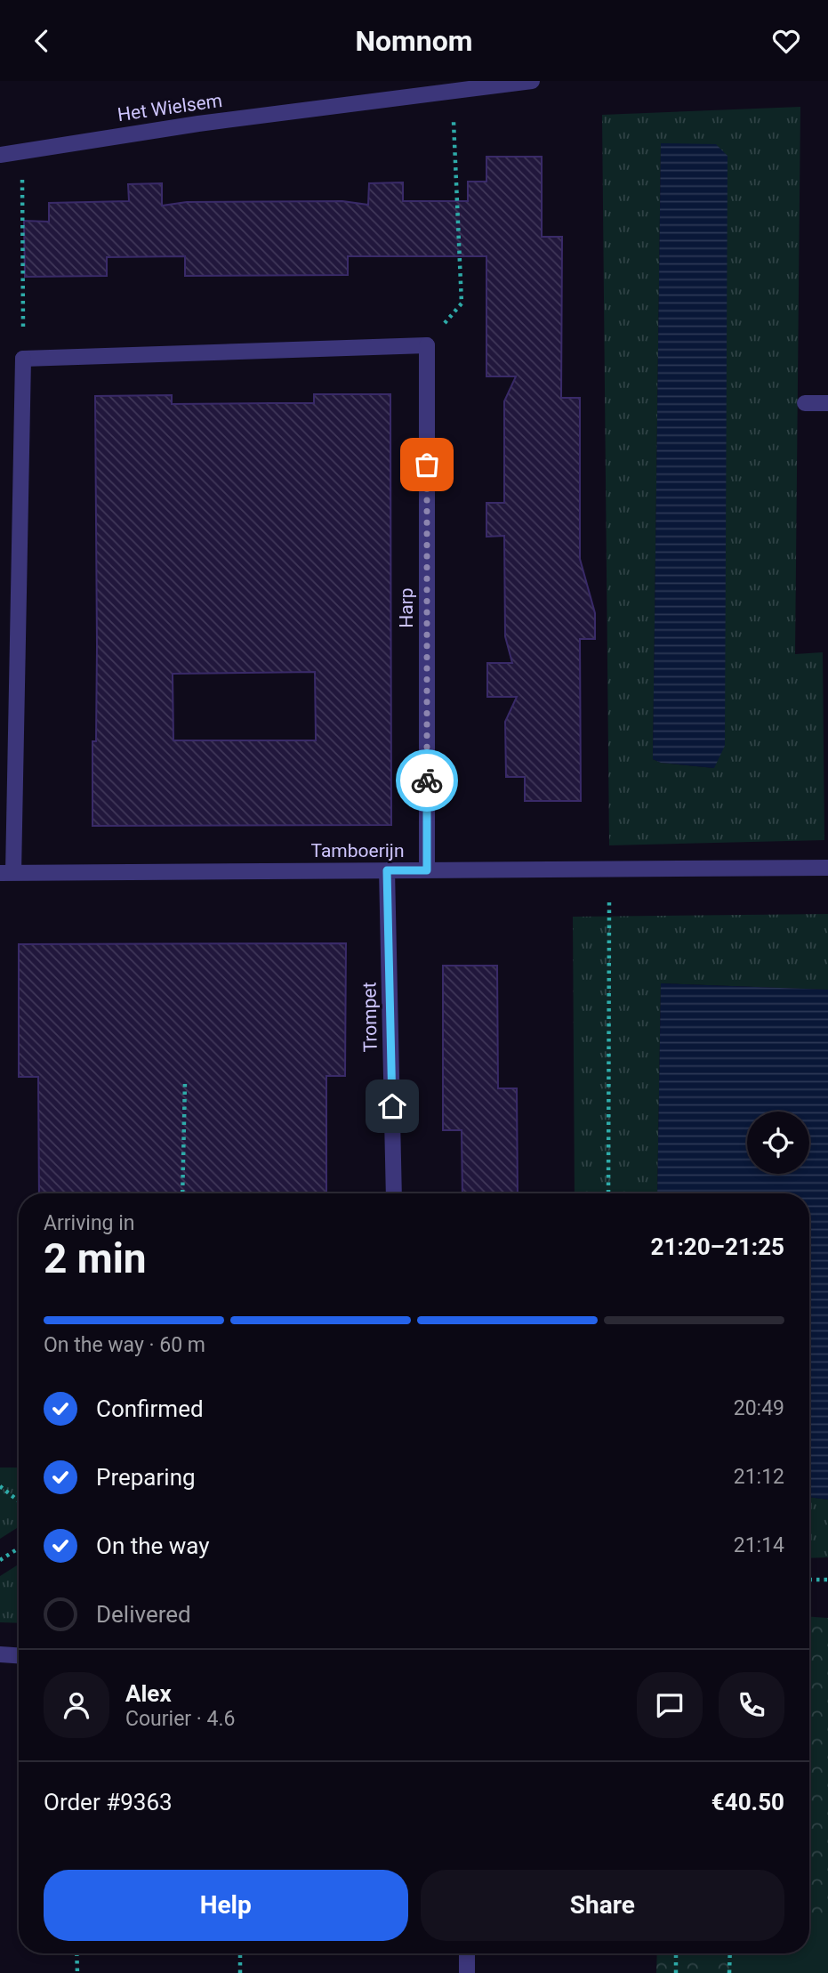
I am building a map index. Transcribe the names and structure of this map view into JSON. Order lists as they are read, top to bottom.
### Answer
{
  "streets": {
    "street": [
      "Het Wielsem",
      "Harp",
      "Tamboerijn",
      "Trompet"
    ]
  },
  "crossings": [
    ["Harp", "Tamboerijn"],
    ["Tamboerijn", "Trompet"]
  ],
  "page": {
    "header": "Nomnom",
    "heading": ["2 min", "Arriving in", "21:20–21:25"],
    "panel": [
      "Alex",
      "Courier · 4.6",
      "Order #9363",
      "€40.50"
    ],
    "bar": "On the way · 60 m",
    "list": [
      ["Confirmed", "20:49"],
      ["Preparing", "21:12"],
      ["On the way", "21:14"],
      "Delivered"
    ],
    "buttons": ["Help", "Share"]
  }
}
